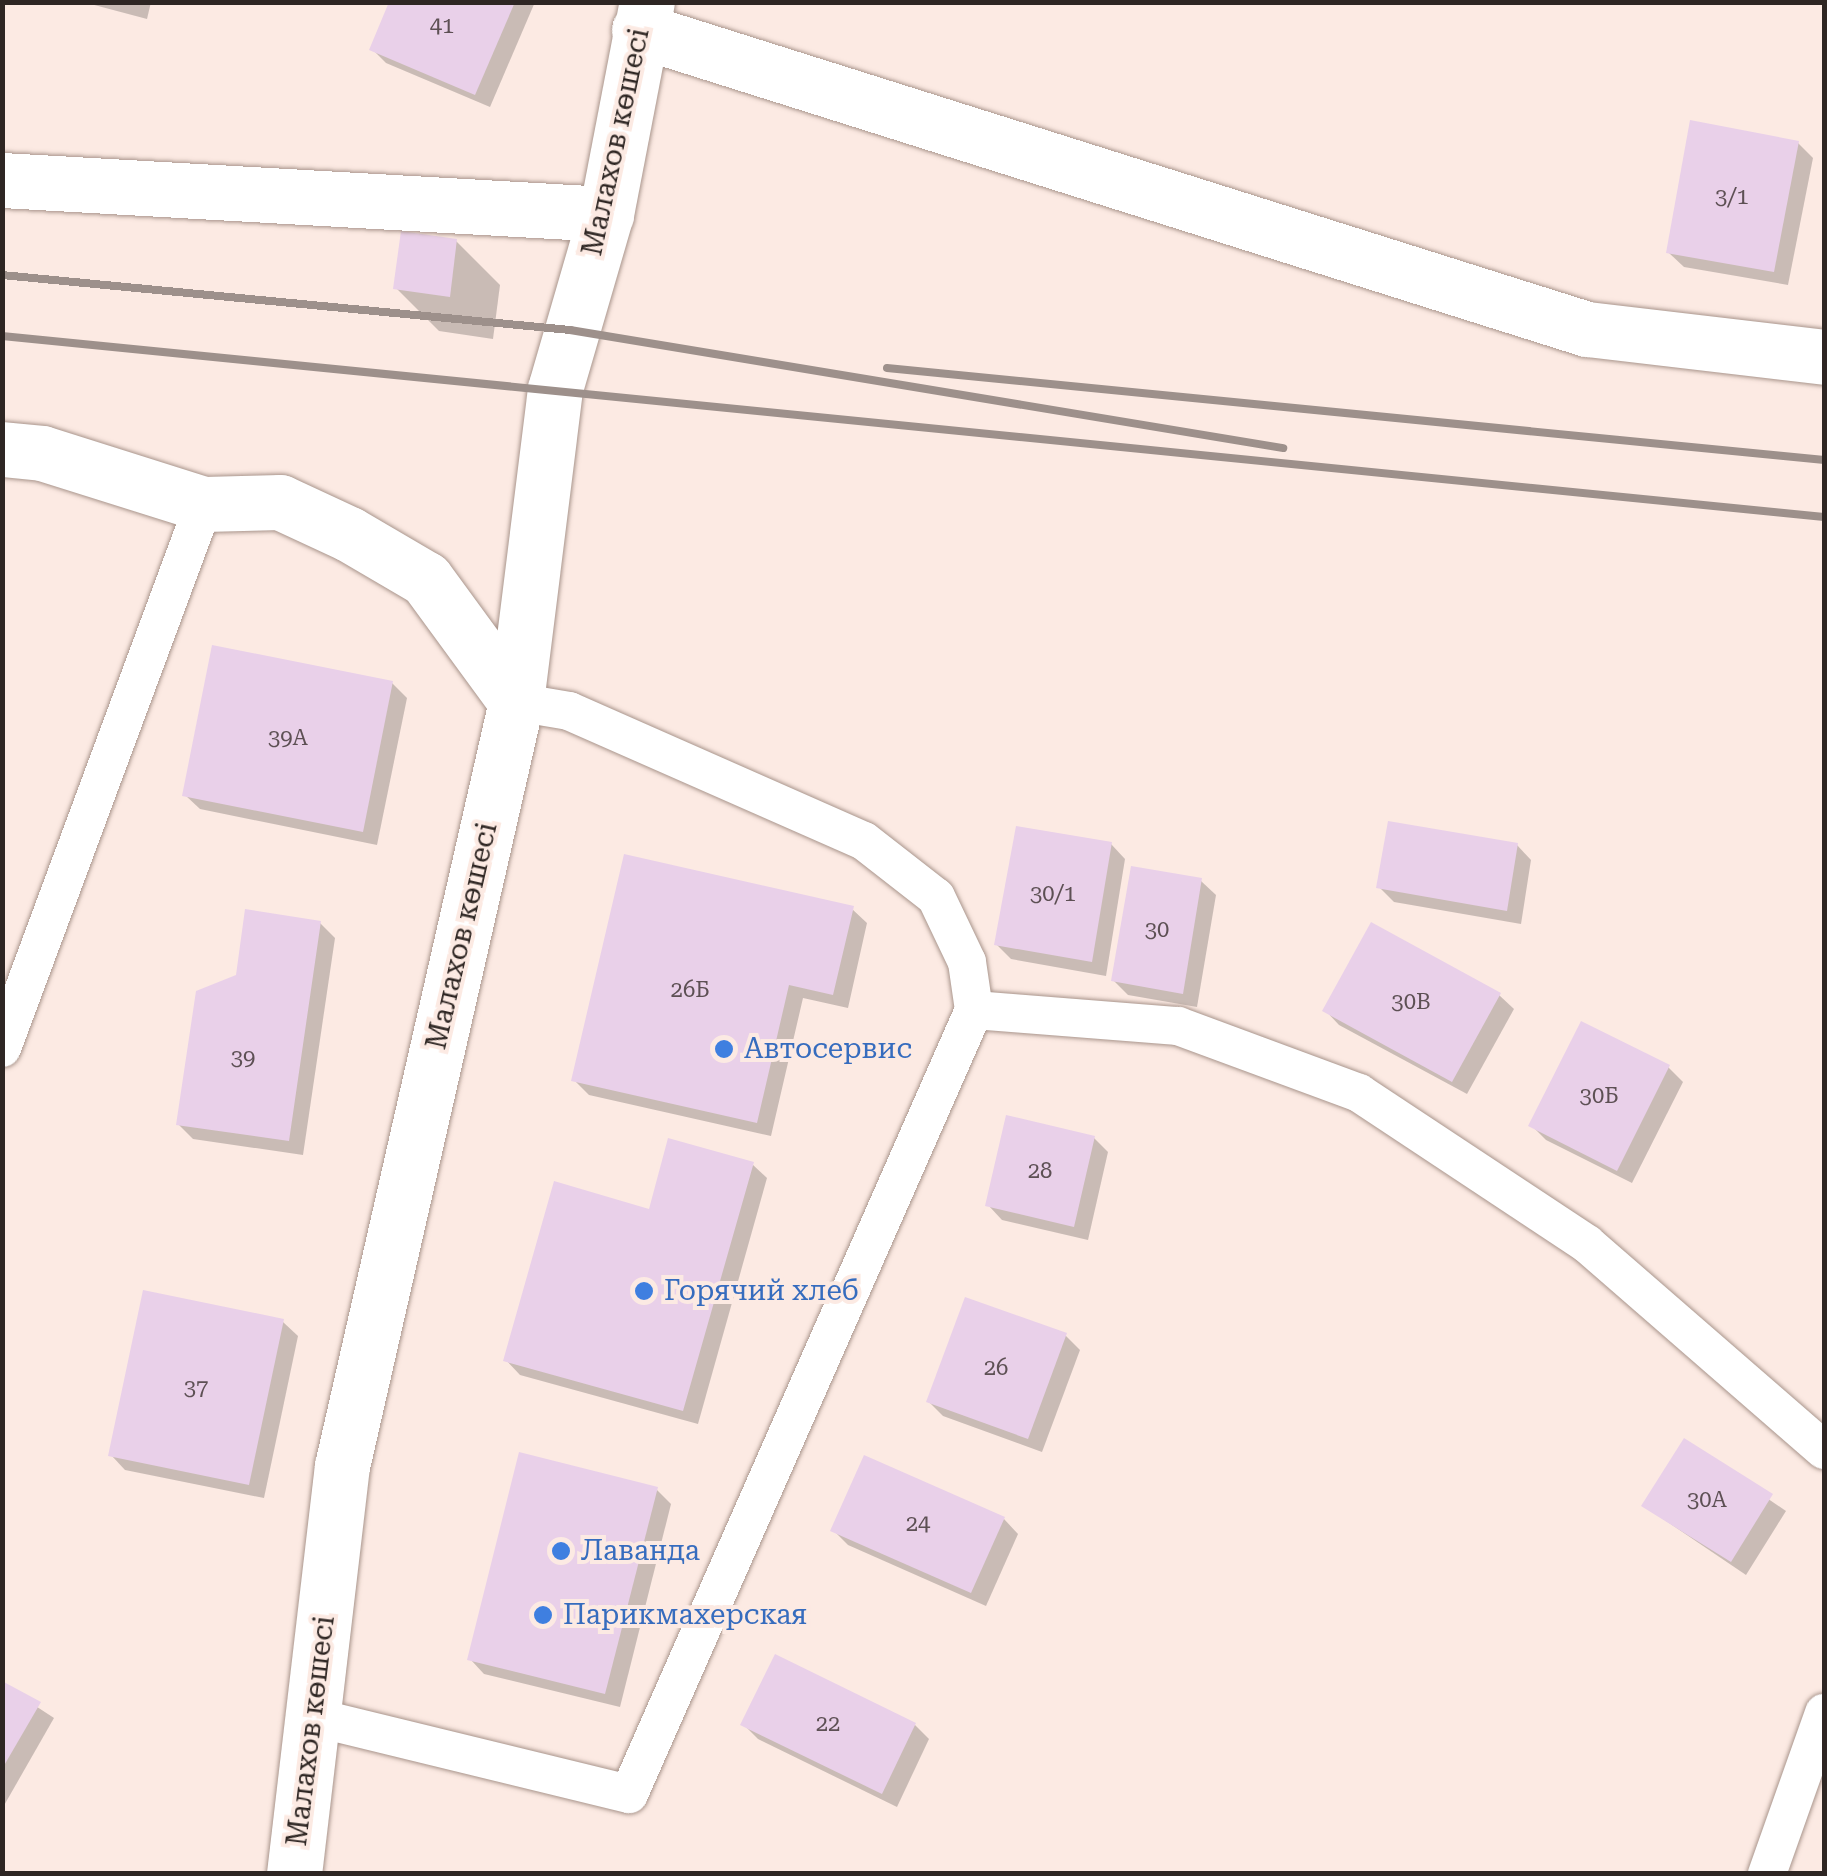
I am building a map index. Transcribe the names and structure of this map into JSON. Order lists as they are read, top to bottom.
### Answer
{
  "streets": {
    "street": ["Малахов көшесі"]
  },
  "places": [
    "Автосервис",
    "Горячий хлеб",
    "Лаванда",
    "Парикмахерская"
  ],
  "house_numbers": [
    "41",
    "3/1",
    "39А",
    "30/1",
    "30",
    "26Б",
    "30В",
    "39",
    "30Б",
    "28",
    "26",
    "37",
    "30А",
    "24",
    "22"
  ]
}
